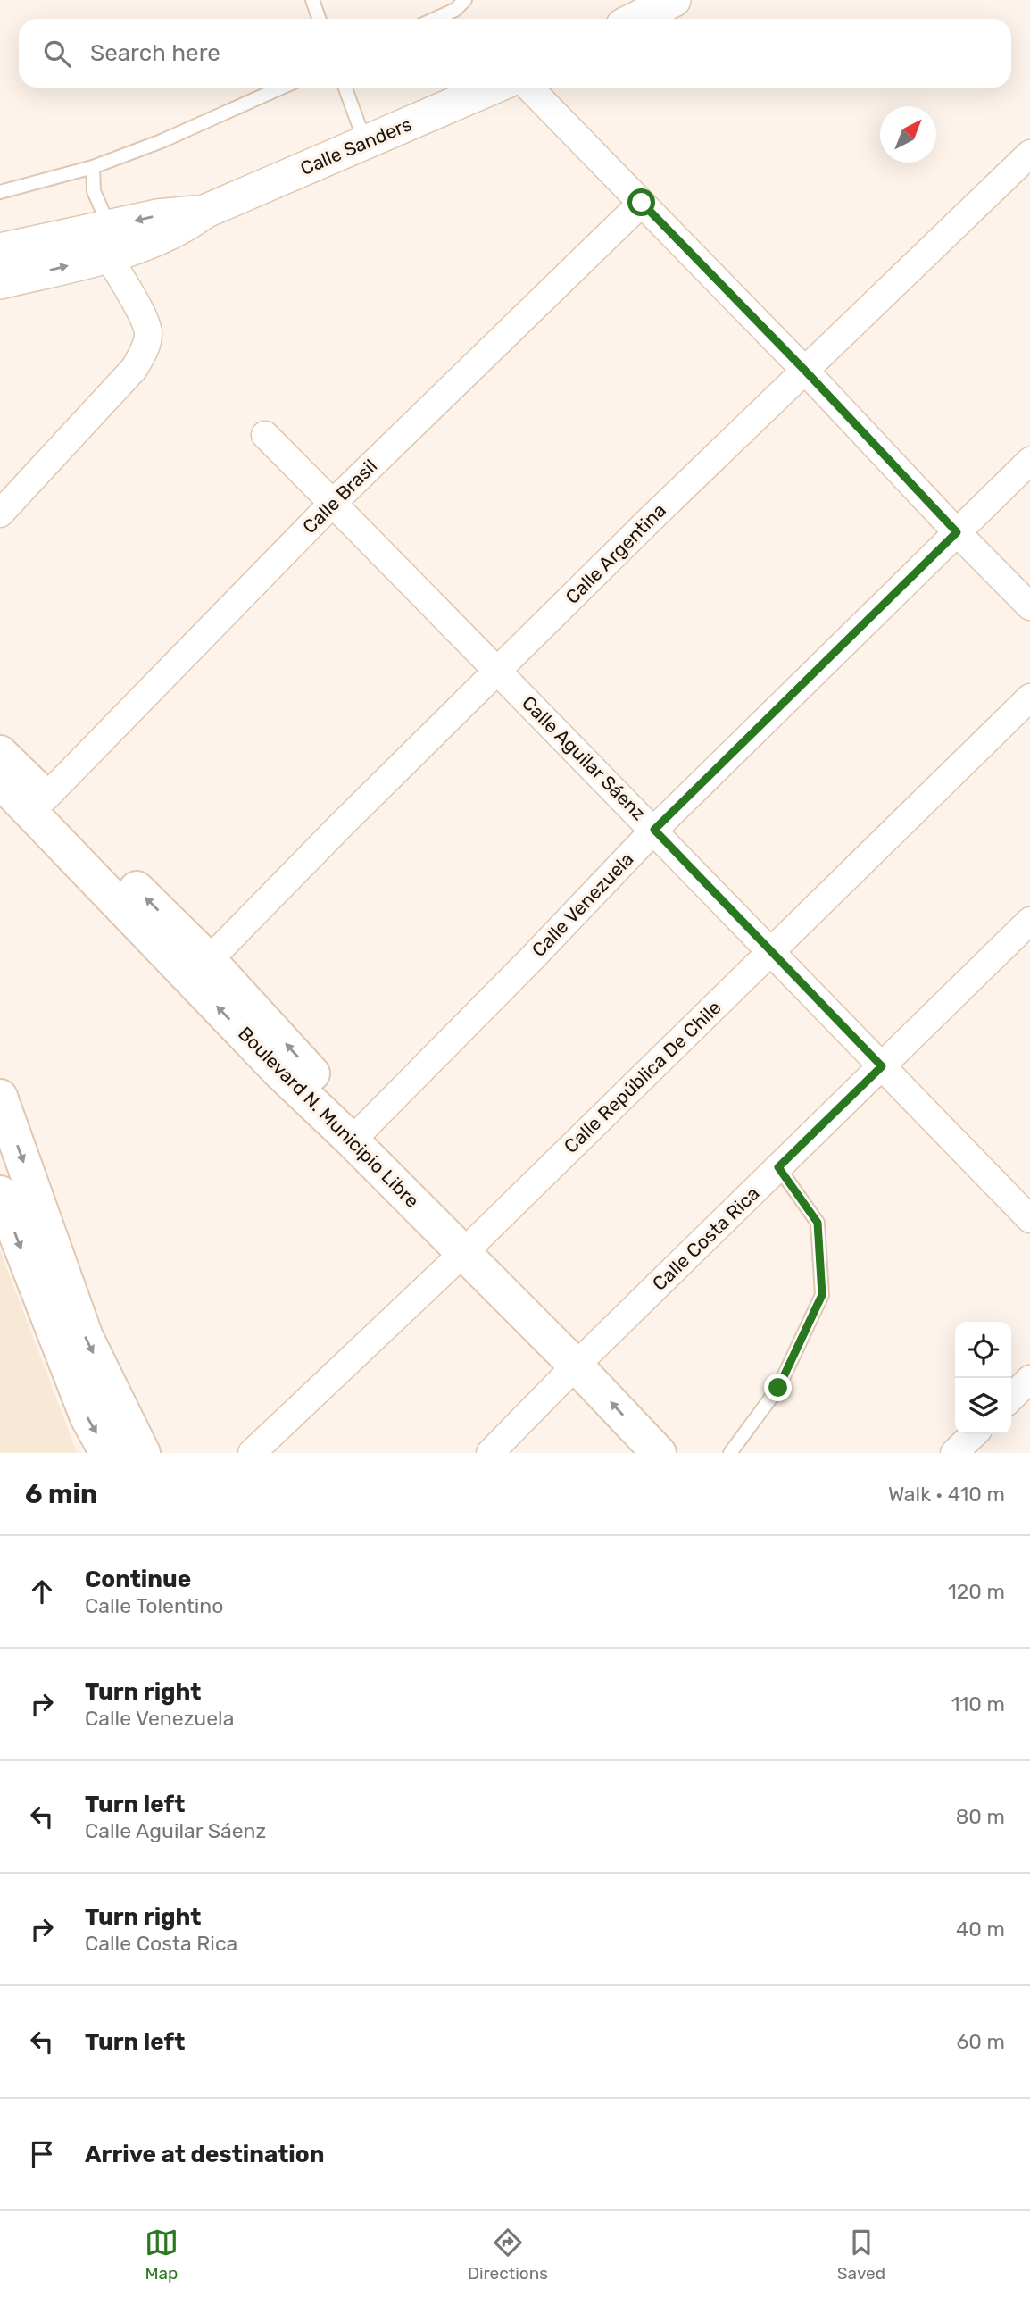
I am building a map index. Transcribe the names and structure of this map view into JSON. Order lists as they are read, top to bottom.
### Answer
{
  "streets": {
    "main road": ["Boulevard N. Municipio Libre"],
    "street": [
      "Calle Sanders",
      "Calle Brasil",
      "Calle Argentina",
      "Calle Aguilar Sáenz",
      "Calle Venezuela",
      "Calle República De Chile",
      "Calle Costa Rica"
    ]
  },
  "crossings": [
    ["Calle Brasil", "Calle Aguilar Sáenz"],
    ["Calle Argentina", "Calle Aguilar Sáenz"],
    ["Calle Aguilar Sáenz", "Calle Venezuela"],
    ["Calle Aguilar Sáenz", "Calle República De Chile"],
    ["Calle Aguilar Sáenz", "Calle Costa Rica"],
    ["Calle Venezuela", "Boulevard N. Municipio Libre"],
    ["Calle República De Chile", "Boulevard N. Municipio Libre"],
    ["Boulevard N. Municipio Libre", "Calle Costa Rica"]
  ],
  "north": "top right",
  "page": {
    "search": "Search here",
    "heading": ["6 min", "Walk · 410 m"],
    "list": [
      ["Continue", "Calle Tolentino", "120 m"],
      ["Turn right", "Calle Venezuela", "110 m"],
      ["Turn left", "Calle Aguilar Sáenz", "80 m"],
      ["Turn right", "Calle Costa Rica", "40 m"],
      ["Turn left", "60 m"],
      "Arrive at destination"
    ],
    "nav": ["Map", "Directions", "Saved"]
  }
}
